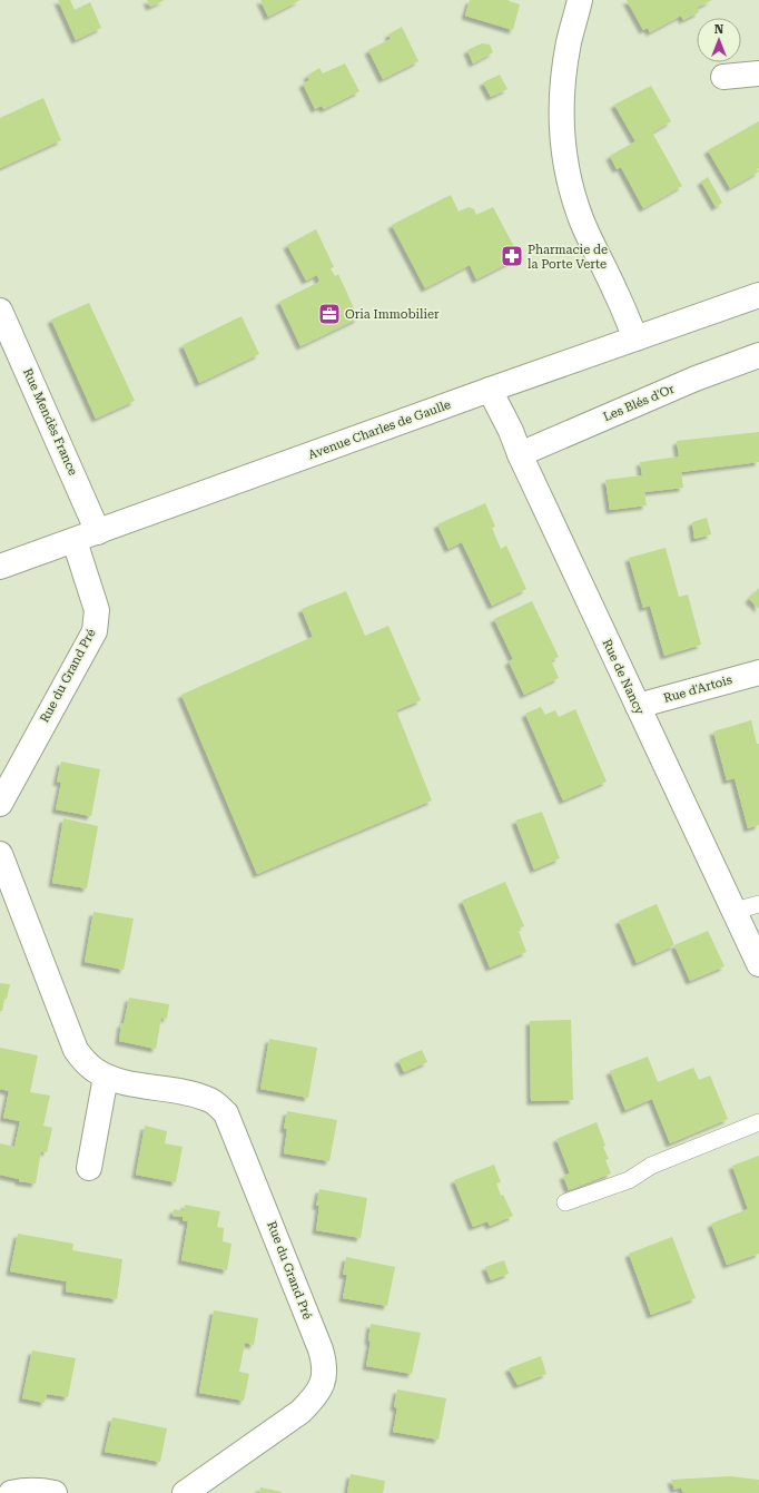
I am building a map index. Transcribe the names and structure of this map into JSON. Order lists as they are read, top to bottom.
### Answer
{
  "streets": {
    "street": [
      "Les Blés d'Or",
      "Rue Mendès France",
      "Avenue Charles de Gaulle",
      "Rue du Grand Pré",
      "Rue de Nancy",
      "Rue d'Artois"
    ]
  },
  "crossings": [
    ["Les Blés d'Or", "Rue de Nancy"],
    ["Rue Mendès France", "Avenue Charles de Gaulle"],
    ["Avenue Charles de Gaulle", "Rue du Grand Pré"],
    ["Avenue Charles de Gaulle", "Rue de Nancy"],
    ["Rue de Nancy", "Rue d'Artois"]
  ],
  "places": {
    "pharmacy": ["Pharmacie de la Porte Verte"],
    "office": ["Oria Immobilier"]
  },
  "north": "top"
}
